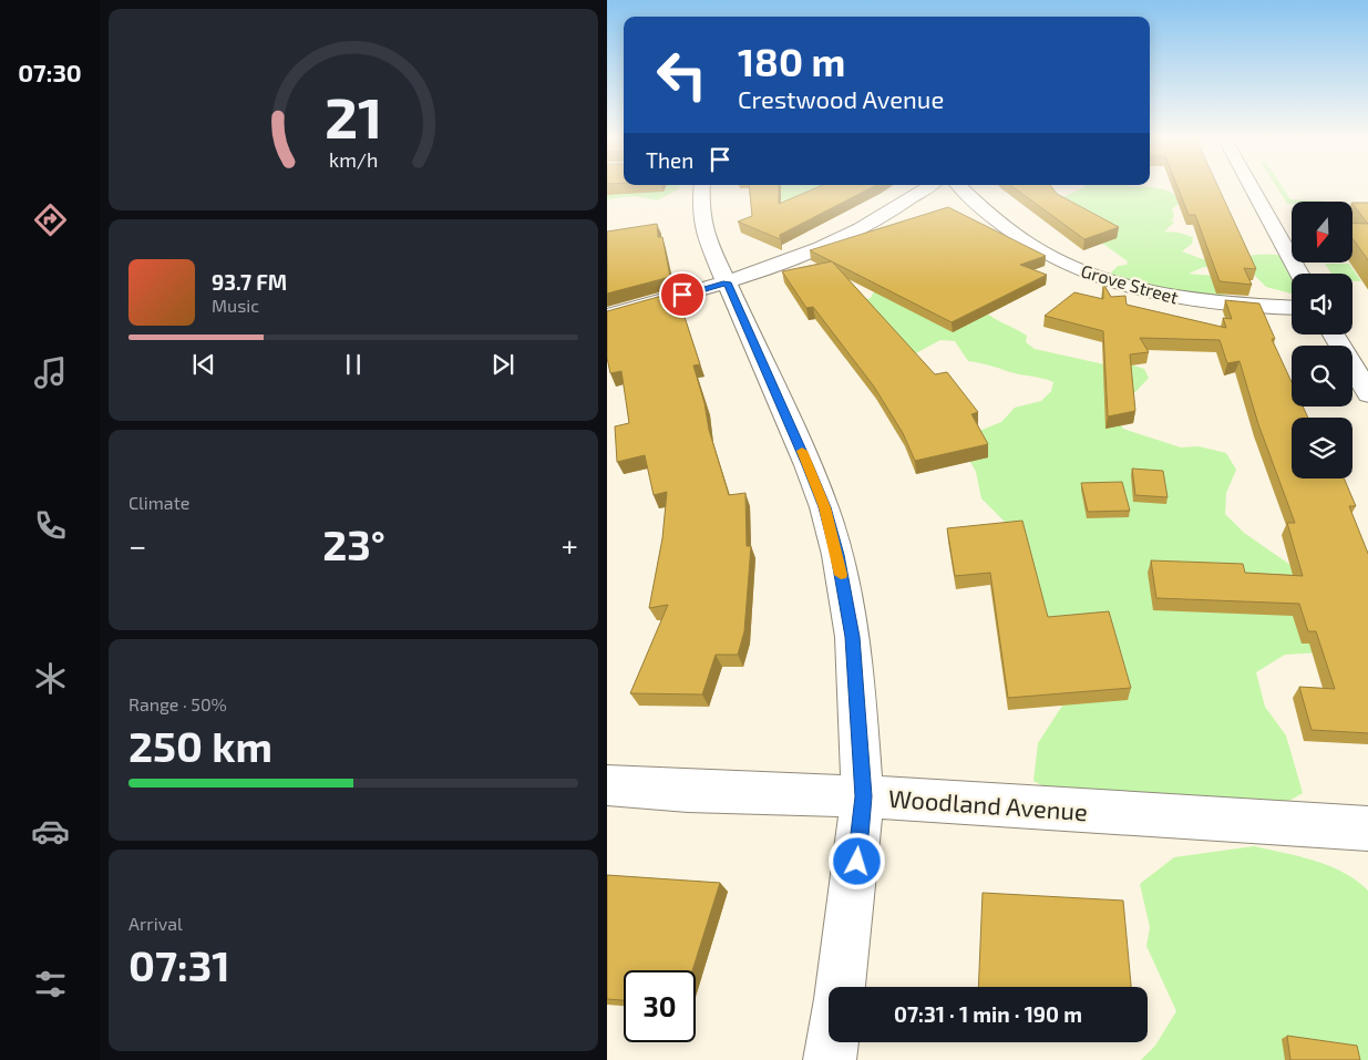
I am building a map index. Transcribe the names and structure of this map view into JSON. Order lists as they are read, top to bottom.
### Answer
{
  "streets": {
    "street": ["Grove Street", "Woodland Avenue"]
  },
  "north": "bottom",
  "page": {
    "tabs": "07:30",
    "turn": ["180 m", "Crestwood Avenue"],
    "then": "Then",
    "song": ["93.7 FM", "Music"],
    "tile": [
      "Climate",
      ["Range · 50%", "250 km"],
      ["Arrival", "07:31"]
    ],
    "heat": ["−", "23°", "+"],
    "limit": "30",
    "trip": "07:31 · 1 min · 190 m",
    "gauge": ["21", "km/h"]
  }
}
